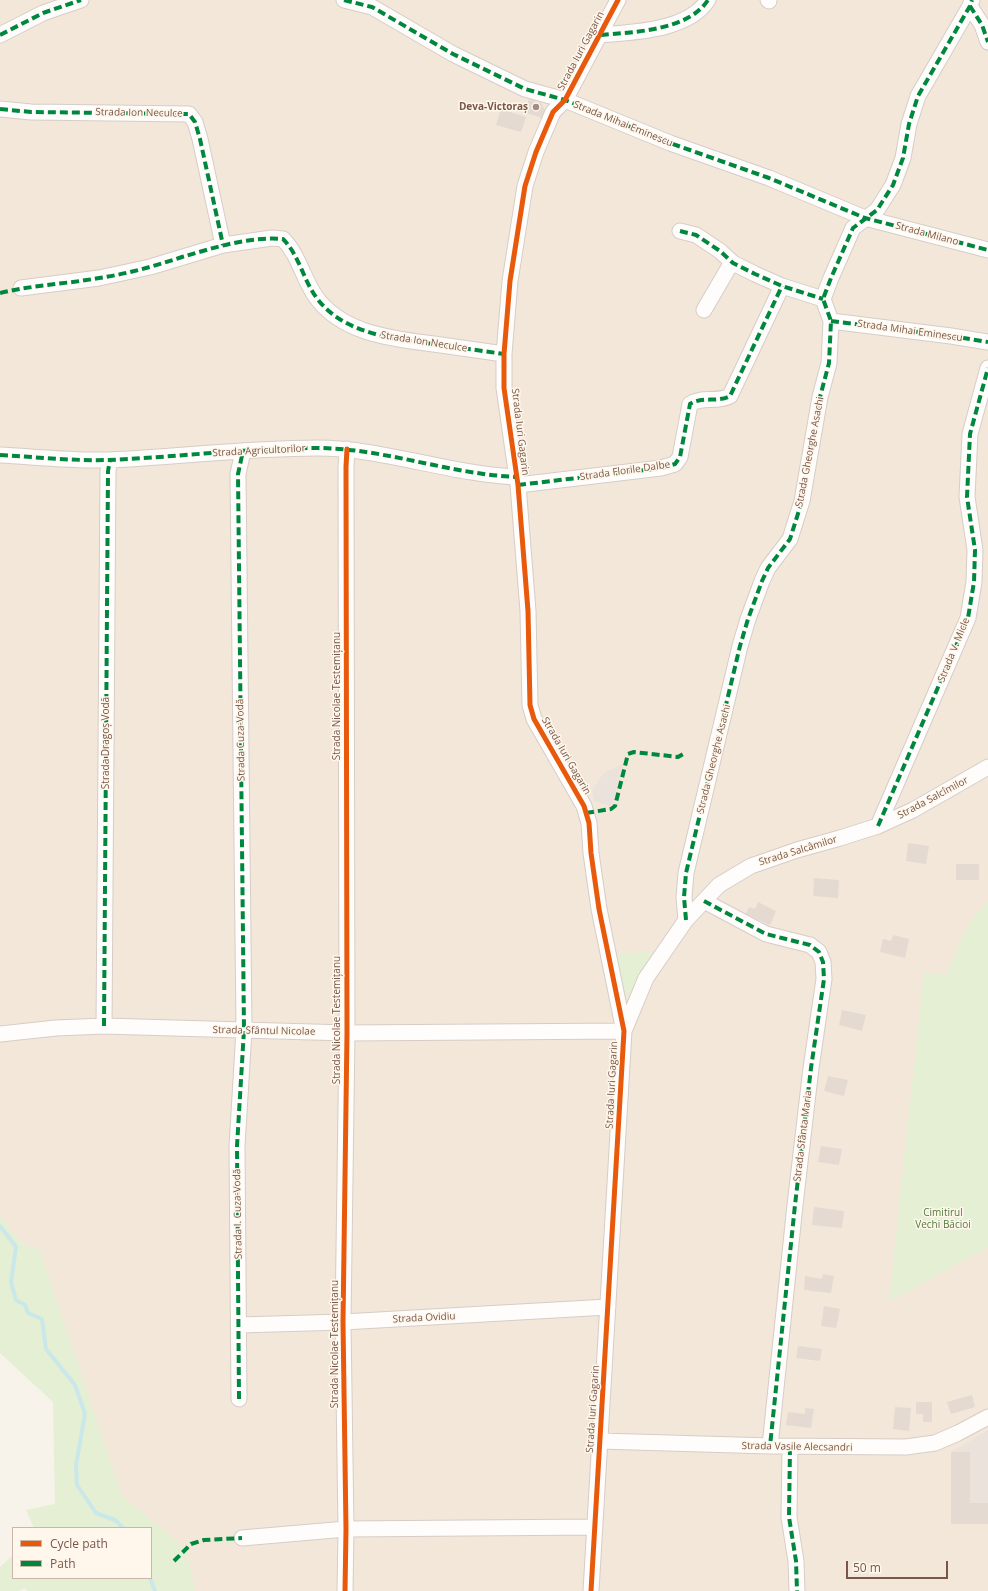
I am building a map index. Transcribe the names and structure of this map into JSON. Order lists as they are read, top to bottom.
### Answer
{
  "streets": {
    "street": [
      "Strada Iuri Gagarin",
      "Strada Ion Neculce",
      "Strada Mihai Eminescu",
      "Strada Milano",
      "Strada Agricultorilor",
      "Strada Gheorghe Asachi",
      "Strada Florile Dalbe",
      "Strada V. Micle",
      "Strada Nicolae Testemițanu",
      "Strada Cuza-Vodă",
      "Strada Dragoș Vodă",
      "Strada Salcîmilor",
      "Strada Salcâmilor",
      "Strada Sfântul Nicolae",
      "Strada Sfânta Maria",
      "Strada I. Cuza-Vodă",
      "Strada Ovidiu",
      "Strada Vasile Alecsandri"
    ]
  },
  "crossings": [
    ["Strada Iuri Gagarin", "Strada Ion Neculce"],
    ["Strada Iuri Gagarin", "Strada Mihai Eminescu"],
    ["Strada Iuri Gagarin", "Strada Agricultorilor"],
    ["Strada Iuri Gagarin", "Strada Florile Dalbe"],
    ["Strada Iuri Gagarin", "Strada Sfântul Nicolae"],
    ["Strada Iuri Gagarin", "Strada Ovidiu"],
    ["Strada Iuri Gagarin", "Strada Vasile Alecsandri"],
    ["Strada Mihai Eminescu", "Strada Milano"],
    ["Strada Mihai Eminescu", "Strada Gheorghe Asachi"],
    ["Strada Agricultorilor", "Strada Florile Dalbe"],
    ["Strada Agricultorilor", "Strada Nicolae Testemițanu"],
    ["Strada Agricultorilor", "Strada Cuza-Vodă"],
    ["Strada Agricultorilor", "Strada Dragoș Vodă"],
    ["Strada V. Micle", "Strada Salcîmilor"],
    ["Strada V. Micle", "Strada Salcâmilor"],
    ["Strada Nicolae Testemițanu", "Strada Sfântul Nicolae"],
    ["Strada Nicolae Testemițanu", "Strada Ovidiu"],
    ["Strada Cuza-Vodă", "Strada Sfântul Nicolae"],
    ["Strada Cuza-Vodă", "Strada I. Cuza-Vodă"],
    ["Strada Dragoș Vodă", "Strada Sfântul Nicolae"],
    ["Strada Salcîmilor", "Strada Salcâmilor"],
    ["Strada Salcâmilor", "Strada Sfânta Maria"],
    ["Strada Sfântul Nicolae", "Strada I. Cuza-Vodă"],
    ["Strada Sfânta Maria", "Strada Vasile Alecsandri"],
    ["Strada I. Cuza-Vodă", "Strada Ovidiu"]
  ],
  "parks": ["Cimitirul Vechi Băcioi"],
  "places": ["Deva-Victoraș"],
  "legend": ["Cycle path", "Path"],
  "scale_bar": "50 m"
}
